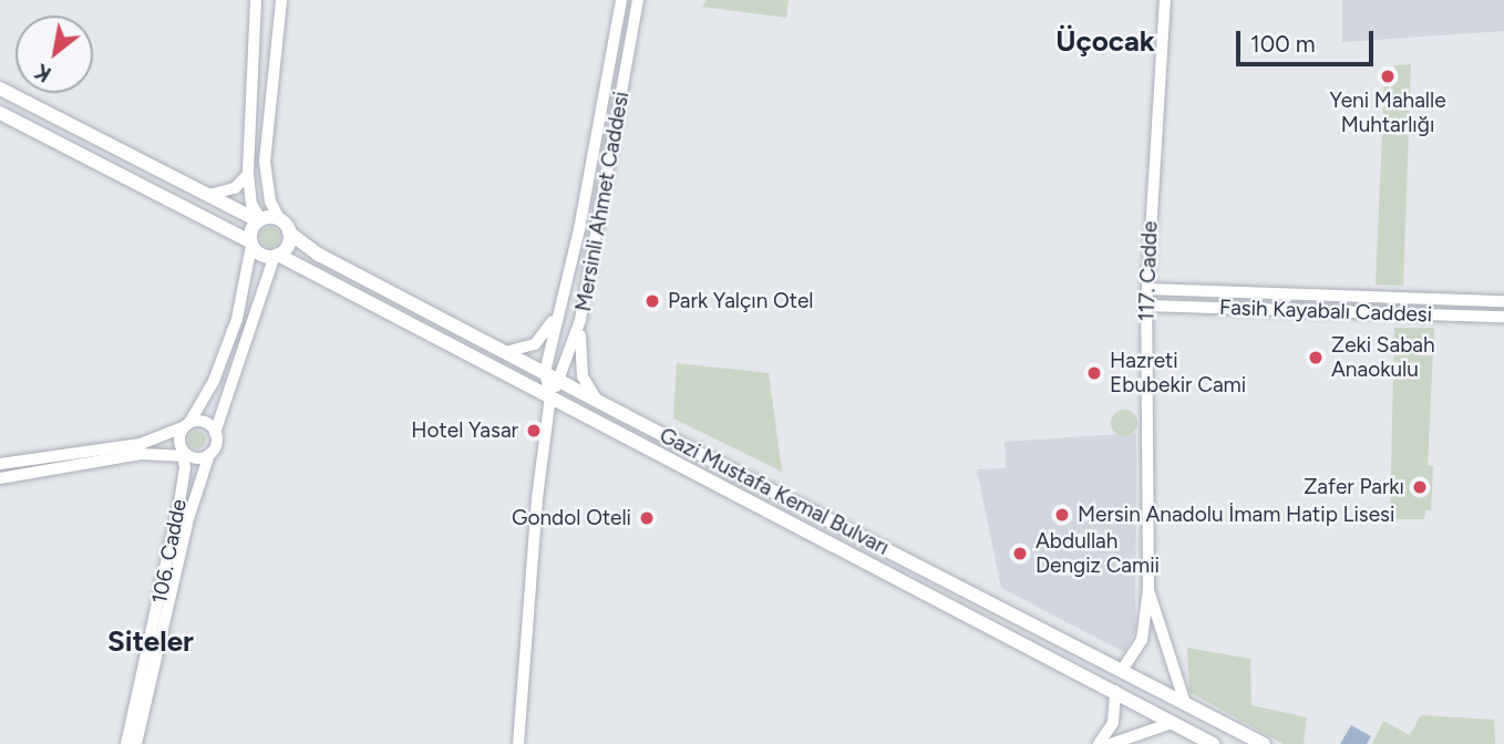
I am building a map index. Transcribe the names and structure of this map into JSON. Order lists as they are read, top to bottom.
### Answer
{
  "streets": {
    "highway": ["Gazi Mustafa Kemal Bulvarı"],
    "main road": [
      "Mersinli Ahmet Caddesi",
      "117. Cadde",
      "Fasih Kayabalı Caddesi",
      "106. Cadde"
    ]
  },
  "crossings": [
    ["Mersinli Ahmet Caddesi", "Gazi Mustafa Kemal Bulvarı"],
    ["117. Cadde", "Fasih Kayabalı Caddesi"],
    ["117. Cadde", "Gazi Mustafa Kemal Bulvarı"]
  ],
  "districts": ["Üçocak", "Siteler"],
  "places": [
    "Yeni Mahalle Muhtarlığı",
    "Park Yalçın Otel",
    "Zeki Sabah Anaokulu",
    "Hazreti Ebubekir Cami",
    "Hotel Yasar",
    "Zafer Parkı",
    "Mersin Anadolu İmam Hatip Lisesi",
    "Gondol Oteli",
    "Abdullah Dengiz Camii"
  ],
  "scale_bar": "100 m",
  "north": "bottom left"
}
